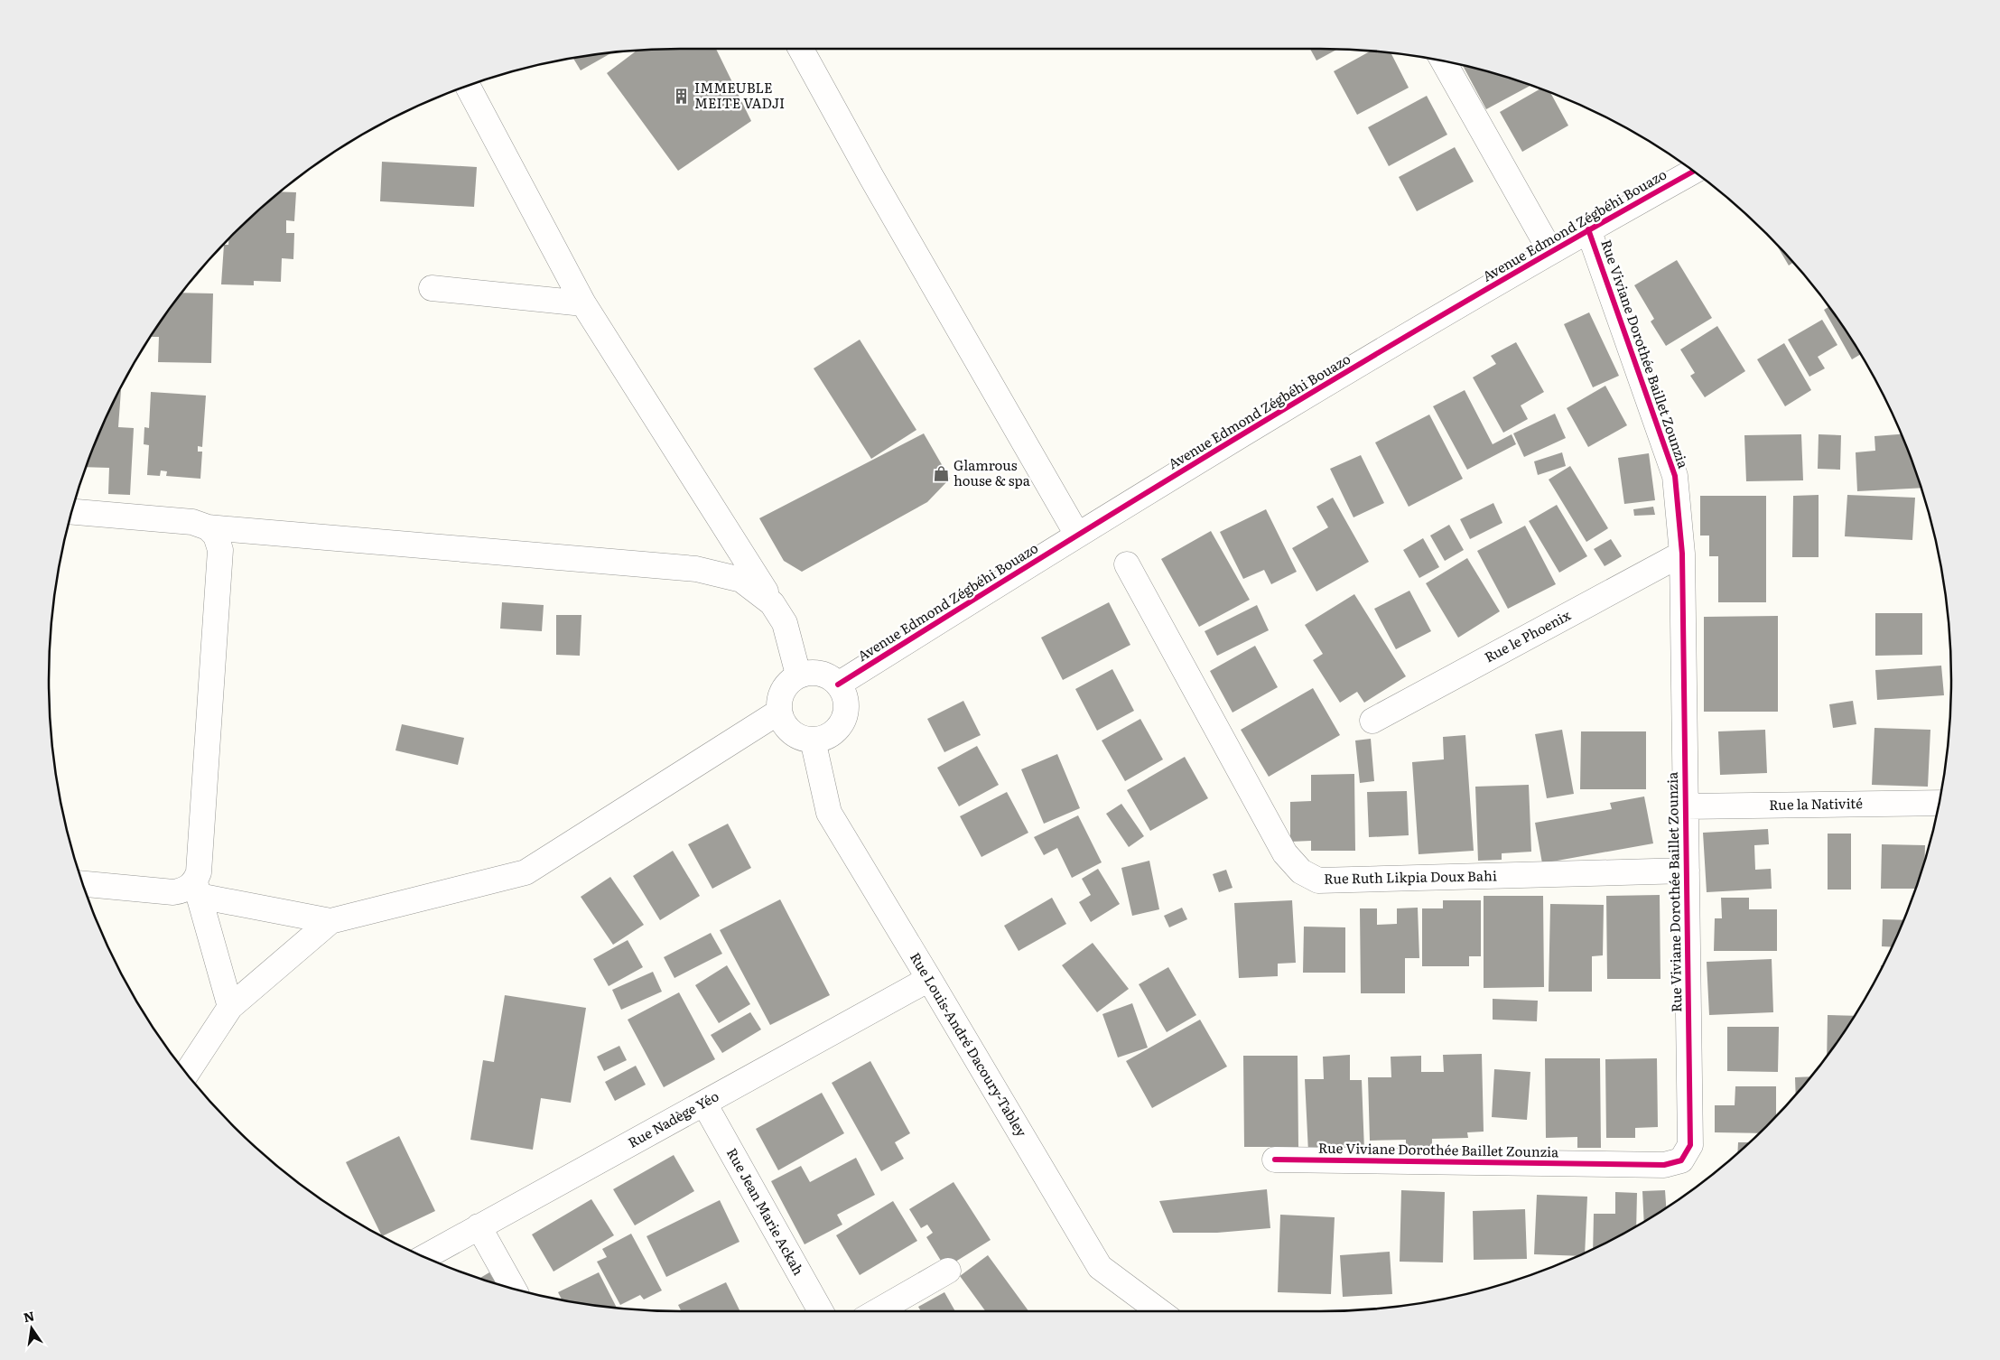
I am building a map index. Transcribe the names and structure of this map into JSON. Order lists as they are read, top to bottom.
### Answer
{
  "streets": {
    "street": [
      "Avenue Edmond Zégbéhi Bouazo",
      "Rue Viviane Dorothée Baillet Zounzia",
      "Rue le Phoenix",
      "Rue la Nativité",
      "Rue Ruth Likpia Doux Bahi",
      "Rue Louis-André Dacoury-Tabley",
      "Rue Nadège Yéo",
      "Rue Jean Marie Ackah"
    ]
  },
  "crossings": [
    ["Avenue Edmond Zégbéhi Bouazo", "Rue Viviane Dorothée Baillet Zounzia"],
    ["Avenue Edmond Zégbéhi Bouazo", "Rue Louis-André Dacoury-Tabley"],
    ["Rue Viviane Dorothée Baillet Zounzia", "Rue le Phoenix"],
    ["Rue Viviane Dorothée Baillet Zounzia", "Rue la Nativité"],
    ["Rue Viviane Dorothée Baillet Zounzia", "Rue Ruth Likpia Doux Bahi"],
    ["Rue Louis-André Dacoury-Tabley", "Rue Nadège Yéo"],
    ["Rue Nadège Yéo", "Rue Jean Marie Ackah"]
  ],
  "places": {
    "building": ["IMMEUBLE MEITE VADJI"],
    "shop": ["Glamrous house & spa"]
  },
  "north": "top"
}
